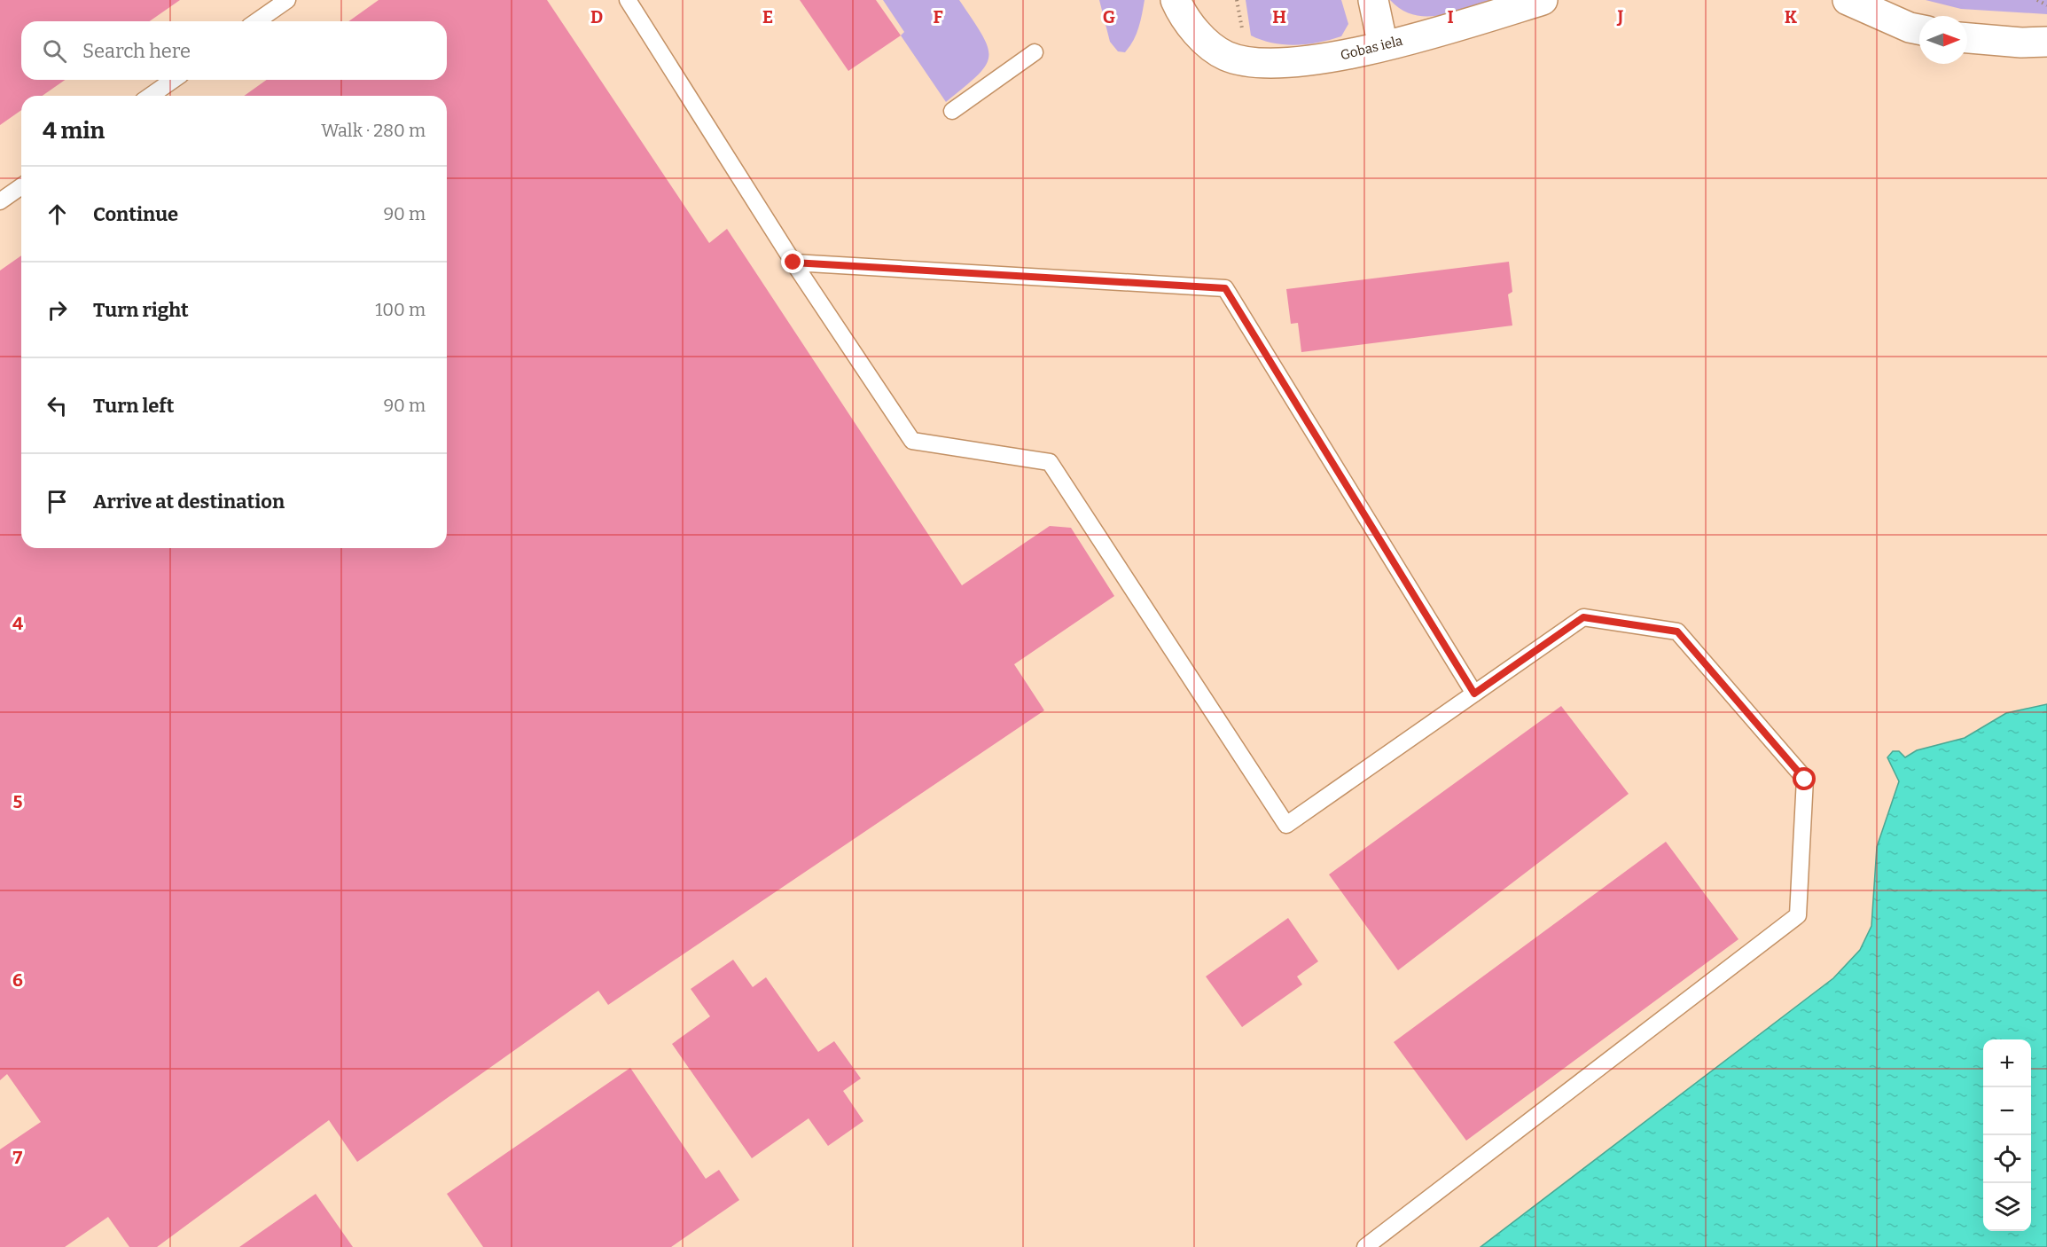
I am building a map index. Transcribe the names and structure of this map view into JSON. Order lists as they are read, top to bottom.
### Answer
{
  "streets": {
    "street": ["Gobas iela"]
  },
  "north": "right",
  "page": {
    "search": "Search here",
    "heading": ["4 min", "Walk · 280 m"],
    "list": [
      ["Continue", "90 m"],
      ["Turn right", "100 m"],
      ["Turn left", "90 m"],
      "Arrive at destination"
    ],
    "map_buttons": ["+", "−"]
  },
  "grid": {
    "columns": [
      "D",
      "E",
      "F",
      "G",
      "H",
      "I",
      "J",
      "K"
    ],
    "rows": [
      "4",
      "5",
      "6",
      "7"
    ]
  }
}
